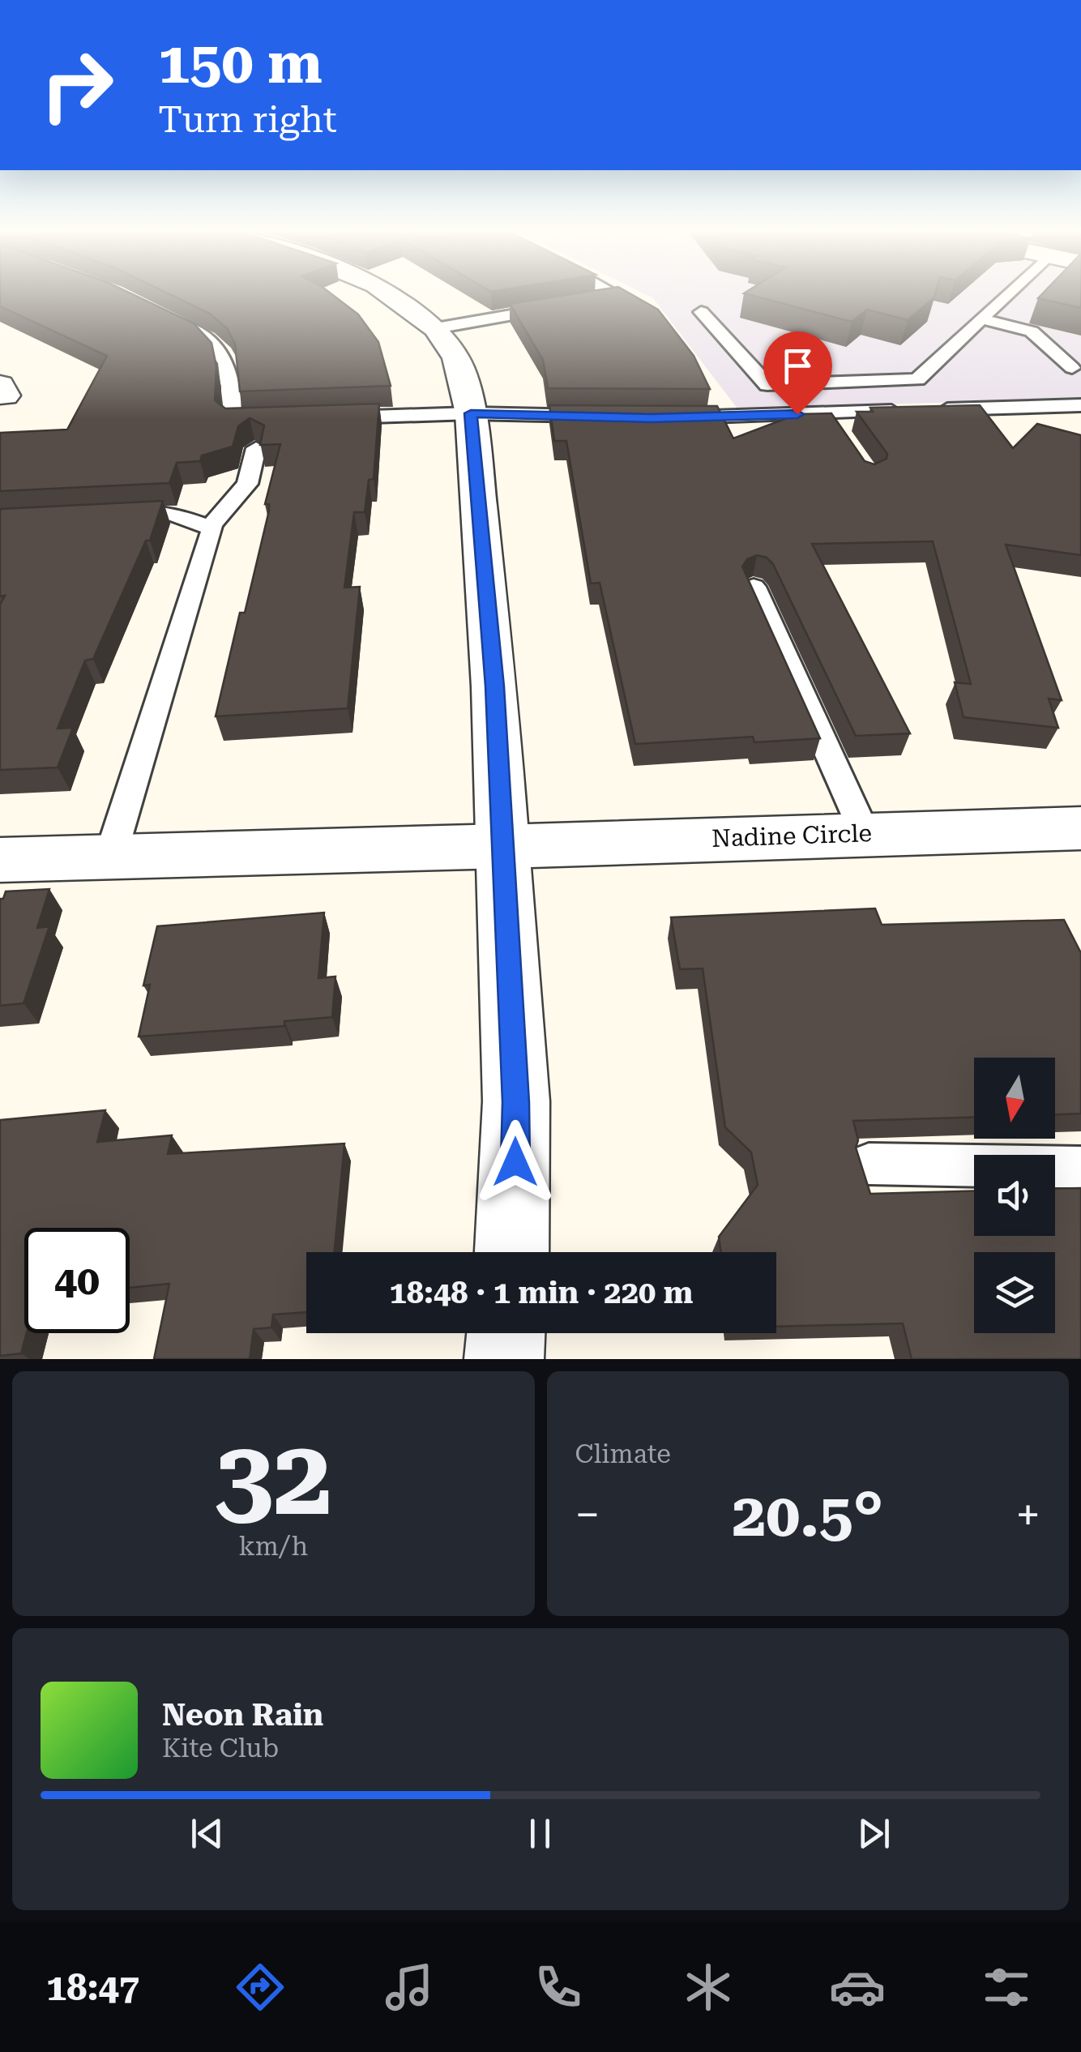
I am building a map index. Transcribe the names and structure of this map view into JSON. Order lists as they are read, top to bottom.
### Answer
{
  "streets": {
    "street": ["Nadine Circle"]
  },
  "north": "bottom",
  "page": {
    "turn": ["150 m", "Turn right"],
    "limit": "40",
    "trip": "18:48 · 1 min · 220 m",
    "tile": [
      ["32", "km/h"],
      "Climate"
    ],
    "heat": ["−", "20.5°", "+"],
    "song": ["Neon Rain", "Kite Club"],
    "tabs": "18:47"
  }
}
